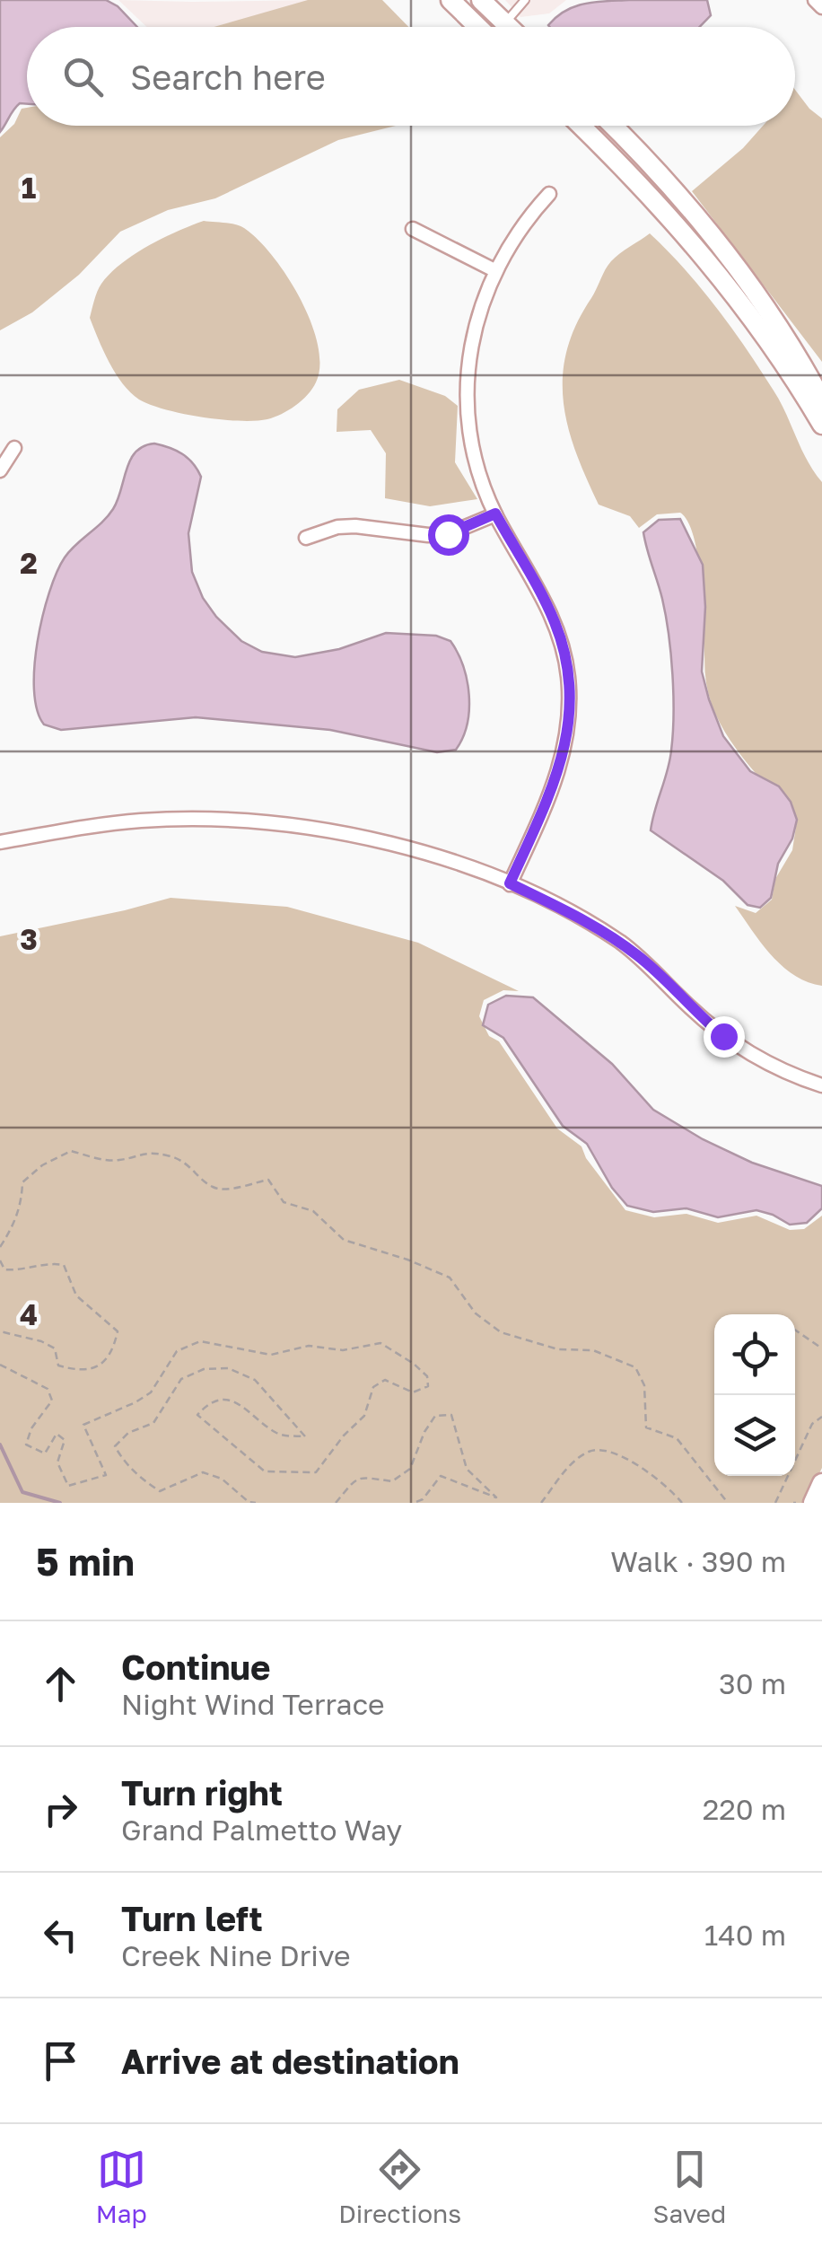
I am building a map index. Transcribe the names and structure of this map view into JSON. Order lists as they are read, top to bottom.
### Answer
{
  "page": {
    "search": "Search here",
    "heading": ["5 min", "Walk · 390 m"],
    "list": [
      ["Continue", "Night Wind Terrace", "30 m"],
      ["Turn right", "Grand Palmetto Way", "220 m"],
      ["Turn left", "Creek Nine Drive", "140 m"],
      "Arrive at destination"
    ],
    "nav": ["Map", "Directions", "Saved"]
  },
  "grid": {
    "rows": [
      "1",
      "2",
      "3",
      "4"
    ]
  }
}
